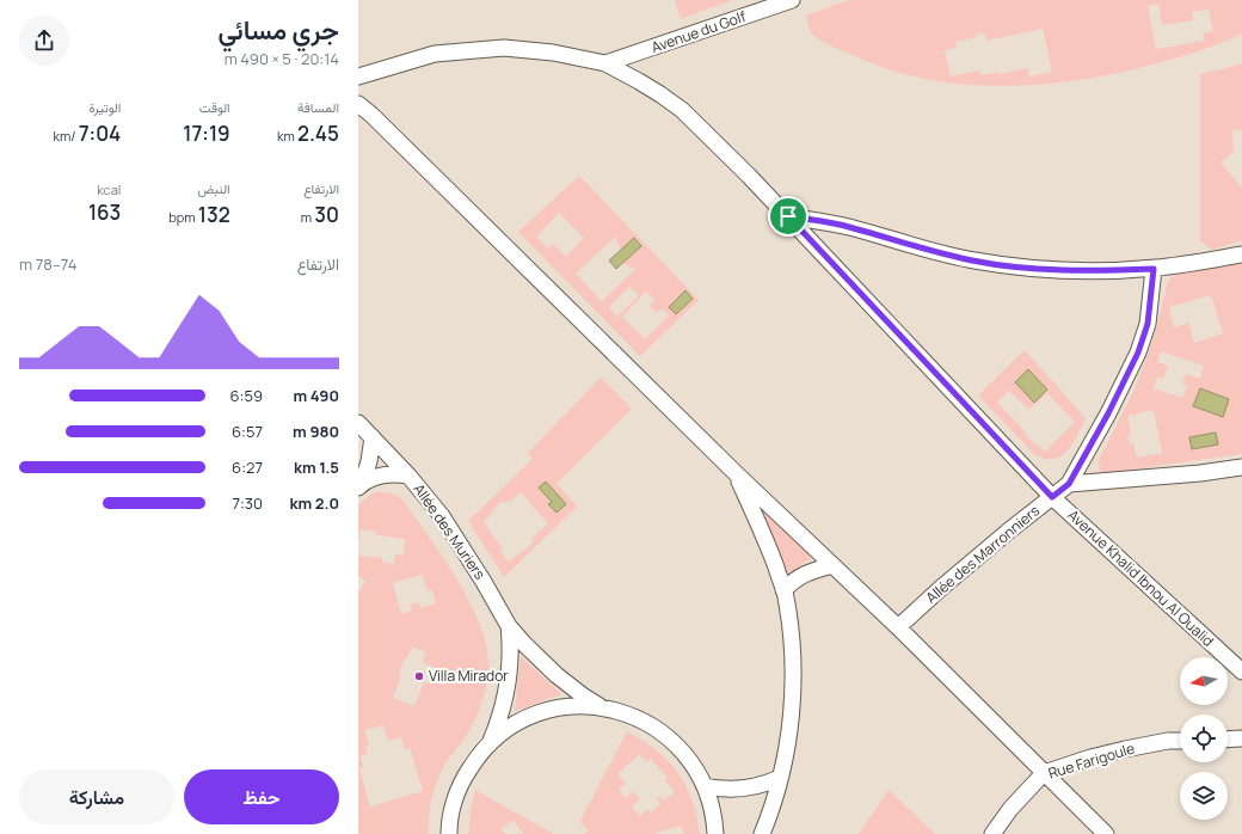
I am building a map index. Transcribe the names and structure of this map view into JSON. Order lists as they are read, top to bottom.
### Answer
{
  "streets": {
    "street": [
      "Avenue du Golf",
      "Allée des Muriers",
      "Allée des Marronniers",
      "Avenue Khalid Ibnou Al Oualid",
      "Rue Farigoule"
    ]
  },
  "crossings": [
    ["Avenue du Golf", "Avenue Khalid Ibnou Al Oualid"],
    ["Allée des Marronniers", "Avenue Khalid Ibnou Al Oualid"]
  ],
  "places": ["Villa Mirador"],
  "north": "left",
  "page": {
    "heading": ["جري مسائي", "20:14 · 5 × 490 m"],
    "stats": [
      ["المسافة", "2.45 km"],
      ["الوقت", "17:19"],
      ["الوتيرة", "7:04 /km"],
      ["الارتفاع", "30 m"],
      ["النبض", "132 bpm"],
      ["kcal", "163"]
    ],
    "chart": ["الارتفاع", "74–78 m"],
    "list": [
      {
        "name": "490 m",
        "note": "6:59"
      },
      {
        "name": "980 m",
        "note": "6:57"
      },
      {
        "name": "1.5 km",
        "note": "6:27"
      },
      {
        "name": "2.0 km",
        "note": "7:30"
      }
    ],
    "buttons": ["حفظ", "مشاركة"]
  }
}
